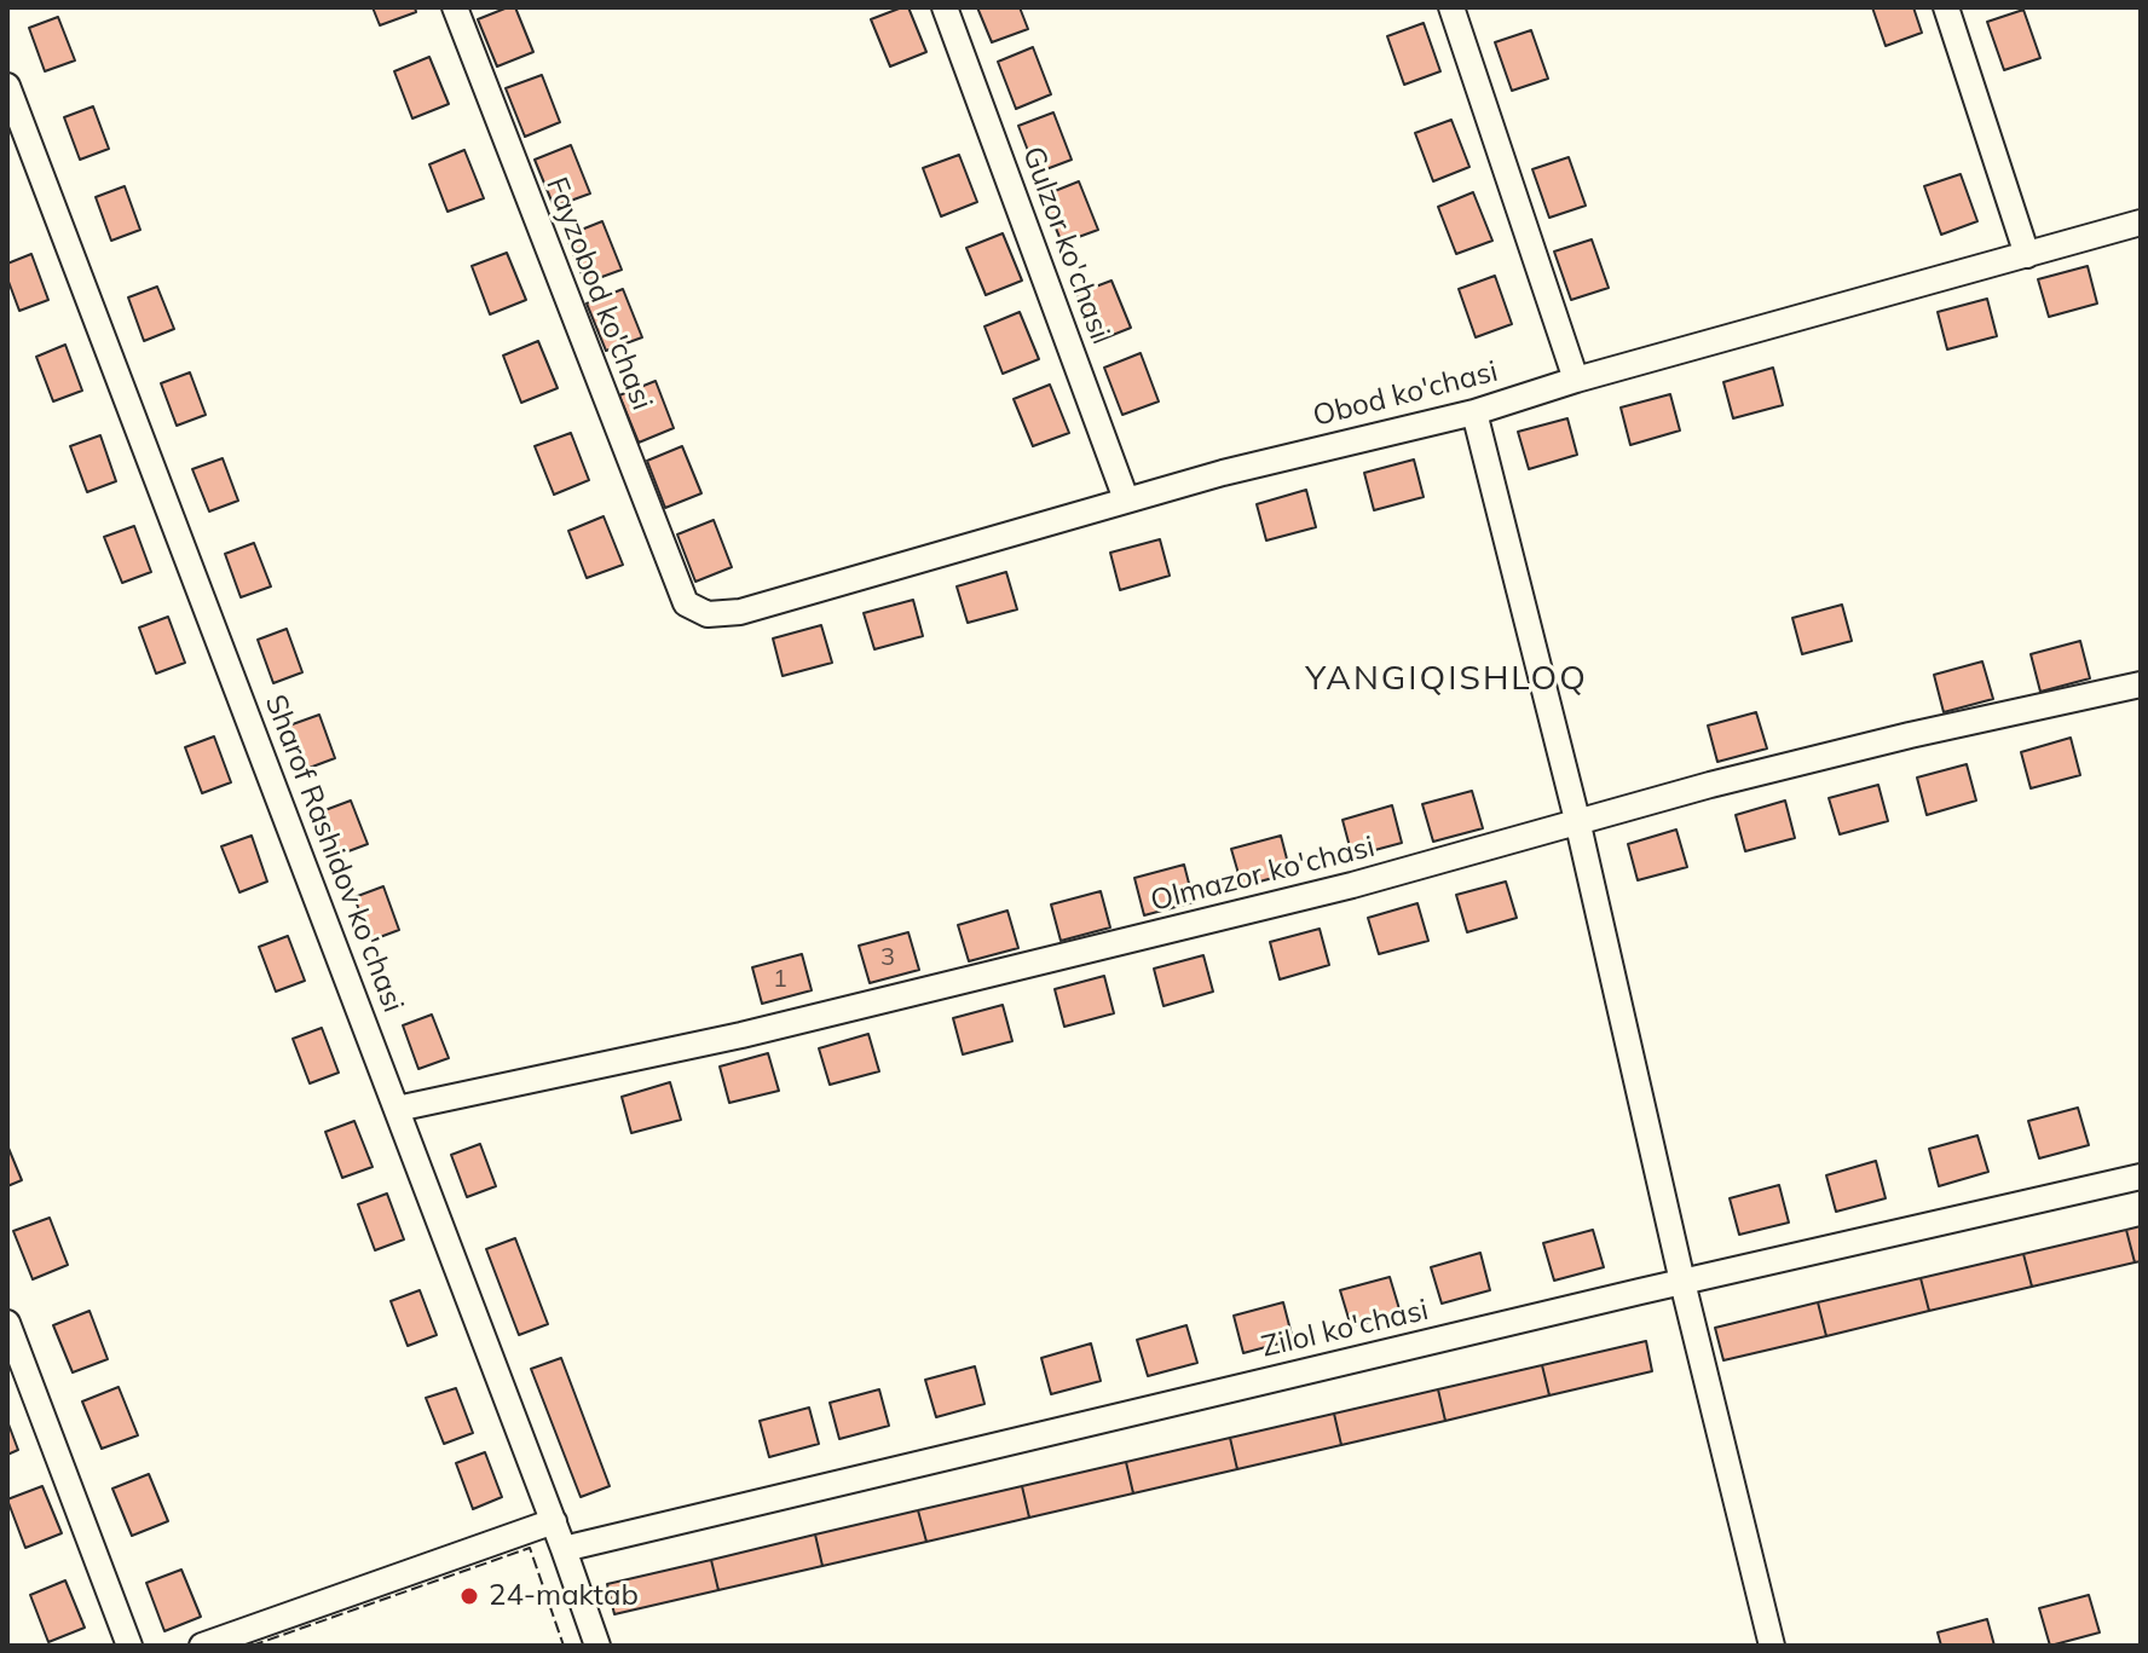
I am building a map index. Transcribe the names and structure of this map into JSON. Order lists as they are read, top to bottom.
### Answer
{
  "streets": {
    "street": [
      "Gulzor ko'chasi",
      "Fayzobod ko'chasi",
      "Obod ko'chasi",
      "Sharof Rashidov ko'chasi",
      "Olmazor ko'chasi",
      "Zilol ko'chasi"
    ]
  },
  "crossings": [
    ["Gulzor ko'chasi", "Obod ko'chasi"],
    ["Fayzobod ko'chasi", "Obod ko'chasi"],
    ["Sharof Rashidov ko'chasi", "Olmazor ko'chasi"],
    ["Sharof Rashidov ko'chasi", "Zilol ko'chasi"]
  ],
  "districts": ["YANGIQISHLOQ"],
  "places": ["24-maktab"],
  "house_numbers": ["3", "1"]
}
